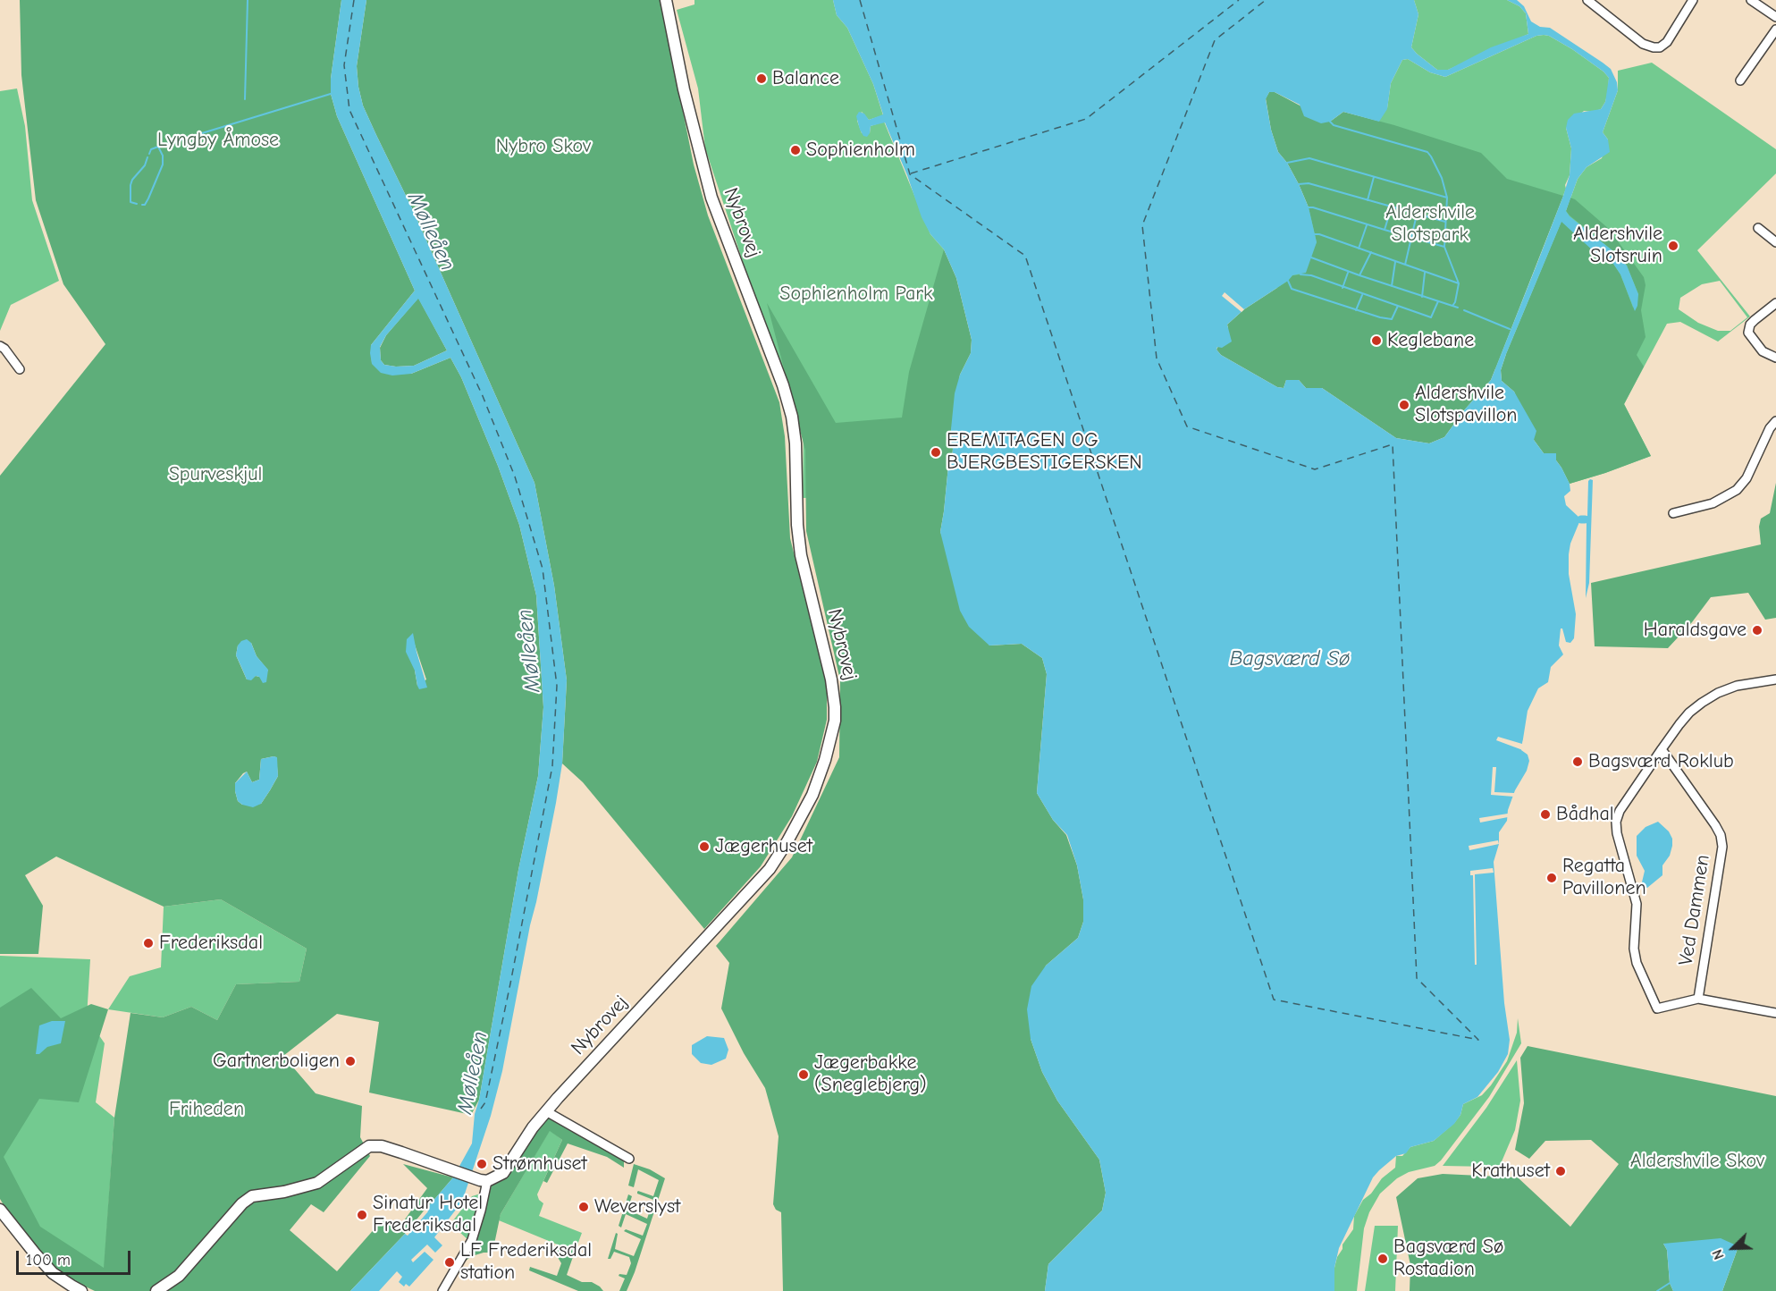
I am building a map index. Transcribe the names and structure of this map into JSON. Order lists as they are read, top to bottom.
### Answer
{
  "streets": {
    "street": ["Nybrovej", "Ved Dammen"]
  },
  "water": ["Mølleåen", "Bagsværd Sø"],
  "parks": [
    "Lyngby Åmose",
    "Nybro Skov",
    "Aldershvile Slotspark",
    "Sophienholm Park",
    "Spurveskjul",
    "Friheden",
    "Aldershvile Skov"
  ],
  "places": [
    "Balance",
    "Sophienholm",
    "Aldershvile Slotsruin",
    "Keglebane",
    "Aldershvile Slotspavillon",
    "EREMITAGEN OG BJERGBESTIGERSKEN",
    "Haraldsgave",
    "Bagsværd Roklub",
    "Bådhal",
    "Jægerhuset",
    "Regatta Pavillonen",
    "Frederiksdal",
    "Gartnerboligen",
    "Jægerbakke (Sneglebjerg)",
    "Strømhuset",
    "Krathuset",
    "Weverslyst",
    "Sinatur Hotel Frederiksdal",
    "Bagsværd Sø Rostadion",
    "LF Frederiksdal station"
  ],
  "scale_bar": "100 m",
  "north": "bottom left"
}
